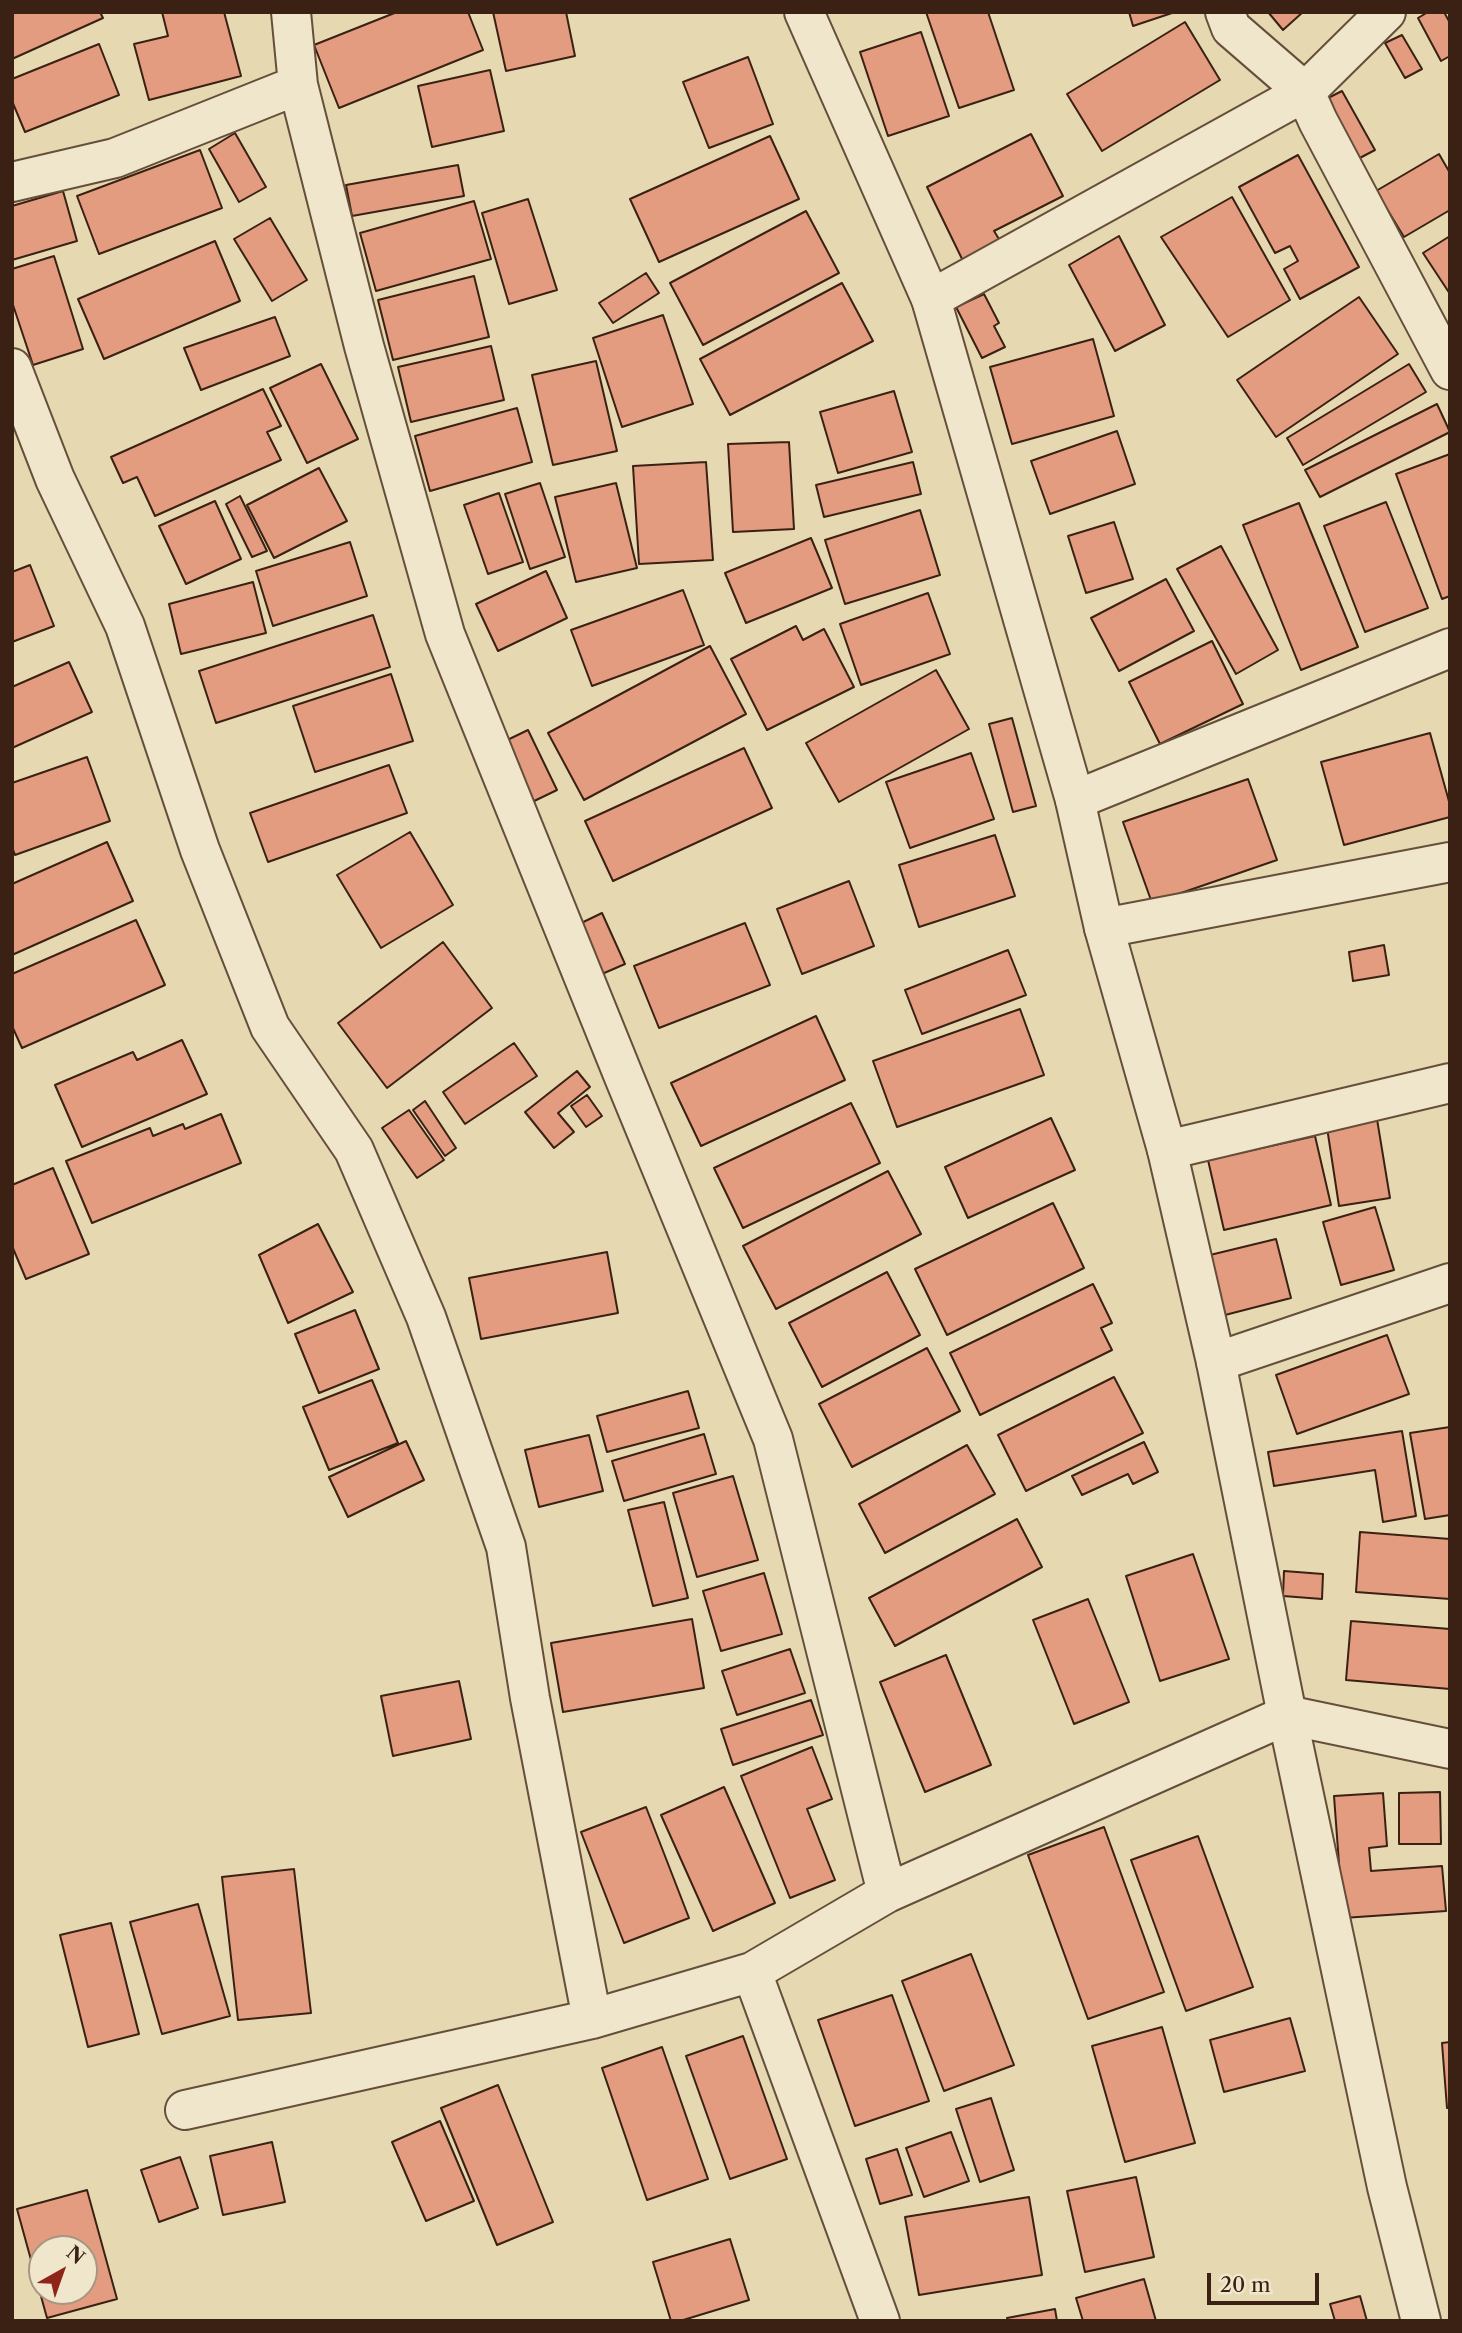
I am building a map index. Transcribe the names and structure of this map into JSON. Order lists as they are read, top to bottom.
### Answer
{
  "scale_bar": "20 m",
  "north": "top right"
}
